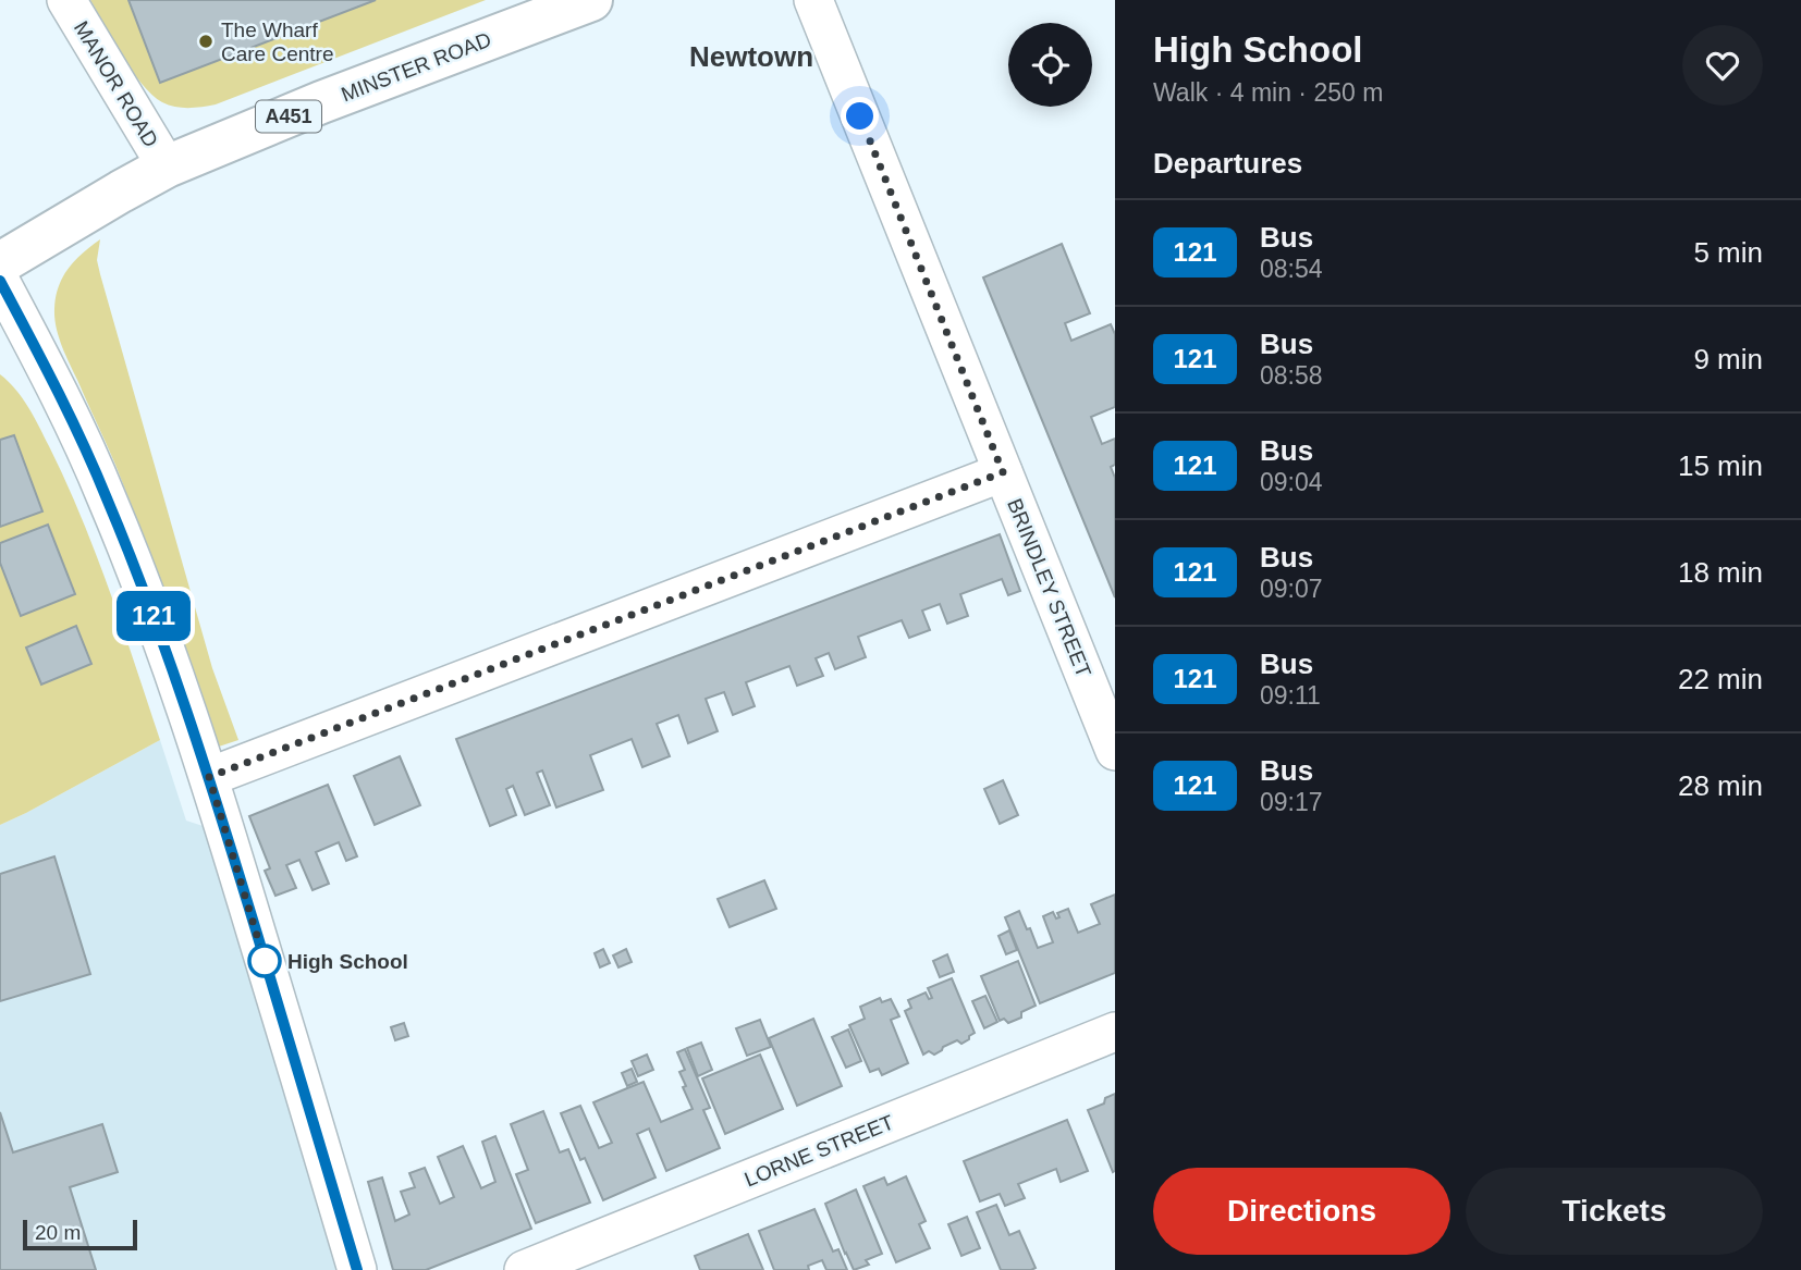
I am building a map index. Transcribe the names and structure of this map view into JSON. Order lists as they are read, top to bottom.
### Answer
{
  "streets": {
    "main road": ["MINSTER ROAD", "A451"],
    "street": ["MANOR ROAD", "BRINDLEY STREET", "LORNE STREET"]
  },
  "crossings": [
    ["MINSTER ROAD", "MANOR ROAD"]
  ],
  "districts": ["Newtown"],
  "places": ["The Wharf Care Centre", "High School"],
  "lines": ["bus line 121"],
  "scale_bar": "20 m",
  "page": {
    "on_map": "121",
    "heading": [
      ["High School", "Walk · 4 min · 250 m"],
      "Departures"
    ],
    "list": [
      {
        "mark": "121",
        "name": "Bus",
        "note": "08:54",
        "value": "5 min"
      },
      {
        "mark": "121",
        "name": "Bus",
        "note": "08:58",
        "value": "9 min"
      },
      {
        "mark": "121",
        "name": "Bus",
        "note": "09:04",
        "value": "15 min"
      },
      {
        "mark": "121",
        "name": "Bus",
        "note": "09:07",
        "value": "18 min"
      },
      {
        "mark": "121",
        "name": "Bus",
        "note": "09:11",
        "value": "22 min"
      },
      {
        "mark": "121",
        "name": "Bus",
        "note": "09:17",
        "value": "28 min"
      }
    ],
    "buttons": ["Directions", "Tickets"],
    "scale": "20 m"
  }
}
